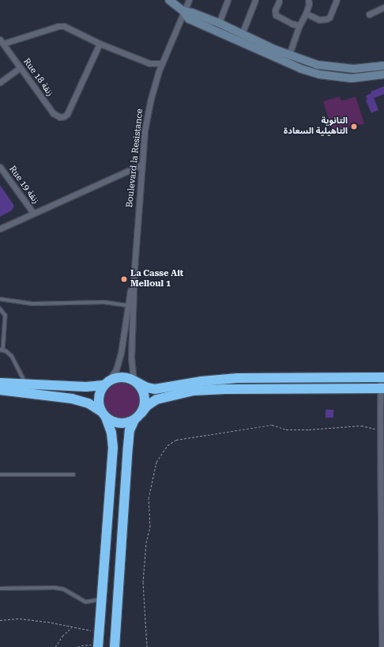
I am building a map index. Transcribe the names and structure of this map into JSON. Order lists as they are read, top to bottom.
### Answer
{
  "streets": {
    "street": ["Rue 18 زنقة", "Boulevard la Resistance", "Rue 19 زنقة"]
  },
  "places": ["التانوية التاهيلية السعادة", "La Casse Ait Melloul 1"]
}
